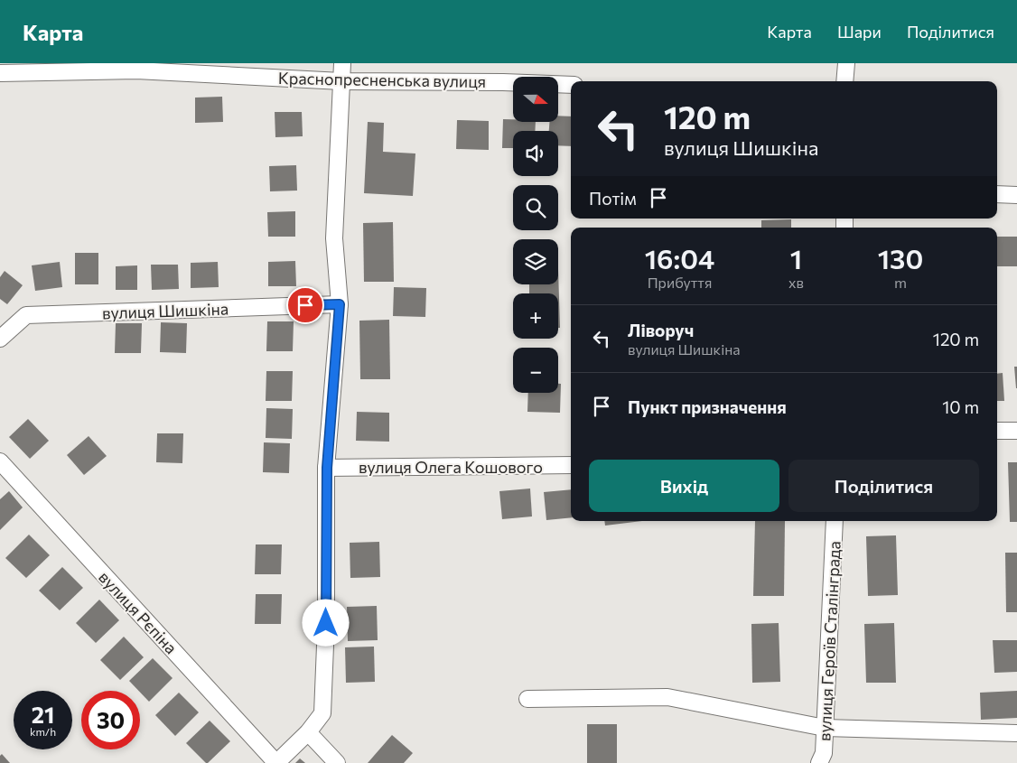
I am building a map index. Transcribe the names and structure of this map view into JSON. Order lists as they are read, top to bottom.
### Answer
{
  "streets": {
    "street": [
      "Краснопресненська вулиця",
      "вулиця Шишкіна",
      "вулиця Олега Кошового",
      "вулиця Рєпіна",
      "вулиця Героїв Сталінграда"
    ]
  },
  "north": "right",
  "page": {
    "header": "Карта",
    "nav": ["Карта", "Шари", "Поділитися"],
    "map_buttons": ["+", "−"],
    "turn": ["120 m", "вулиця Шишкіна"],
    "then": "Потім",
    "eta": [
      "16:04",
      "Прибуття",
      "1",
      "хв",
      "130",
      "m"
    ],
    "list": [
      {
        "name": "Ліворуч",
        "note": "вулиця Шишкіна",
        "value": "120 m"
      },
      {
        "name": "Пункт призначення",
        "value": "10 m"
      }
    ],
    "buttons": ["Вихід", "Поділитися"],
    "speed": "21 km/h",
    "limit": "30"
  }
}
